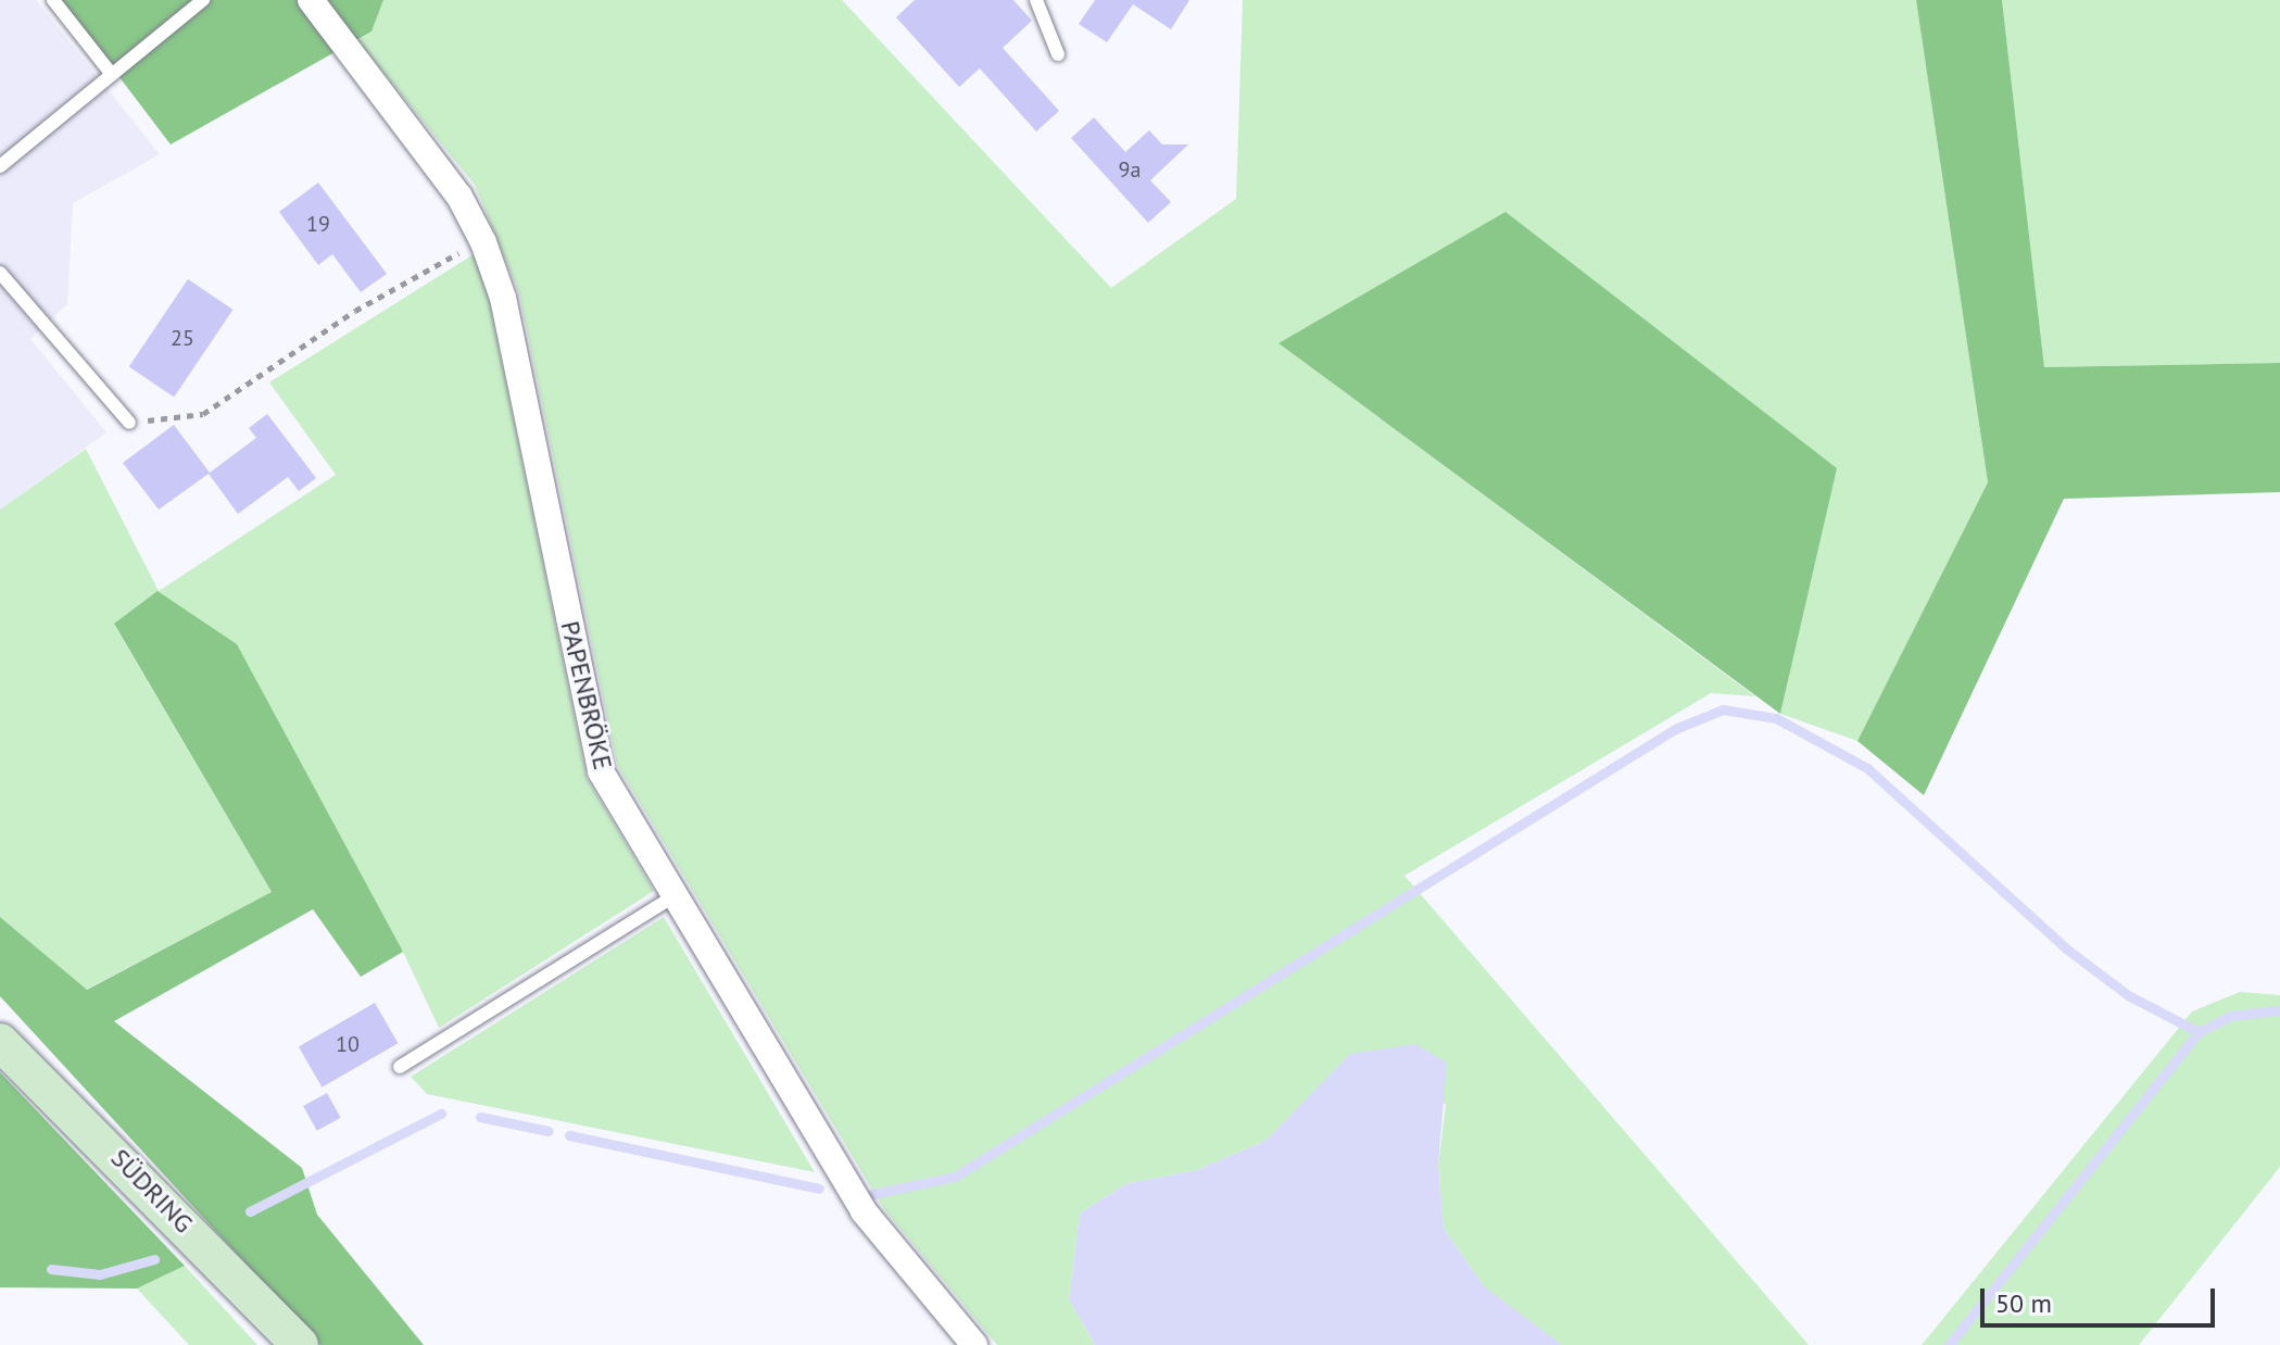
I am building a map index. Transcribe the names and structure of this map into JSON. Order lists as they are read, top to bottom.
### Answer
{
  "streets": {
    "main road": ["SÜDRING"],
    "street": ["PAPENBRÖKE"]
  },
  "house_numbers": [
    "9a",
    "19",
    "25",
    "10"
  ],
  "scale_bar": "50 m"
}
